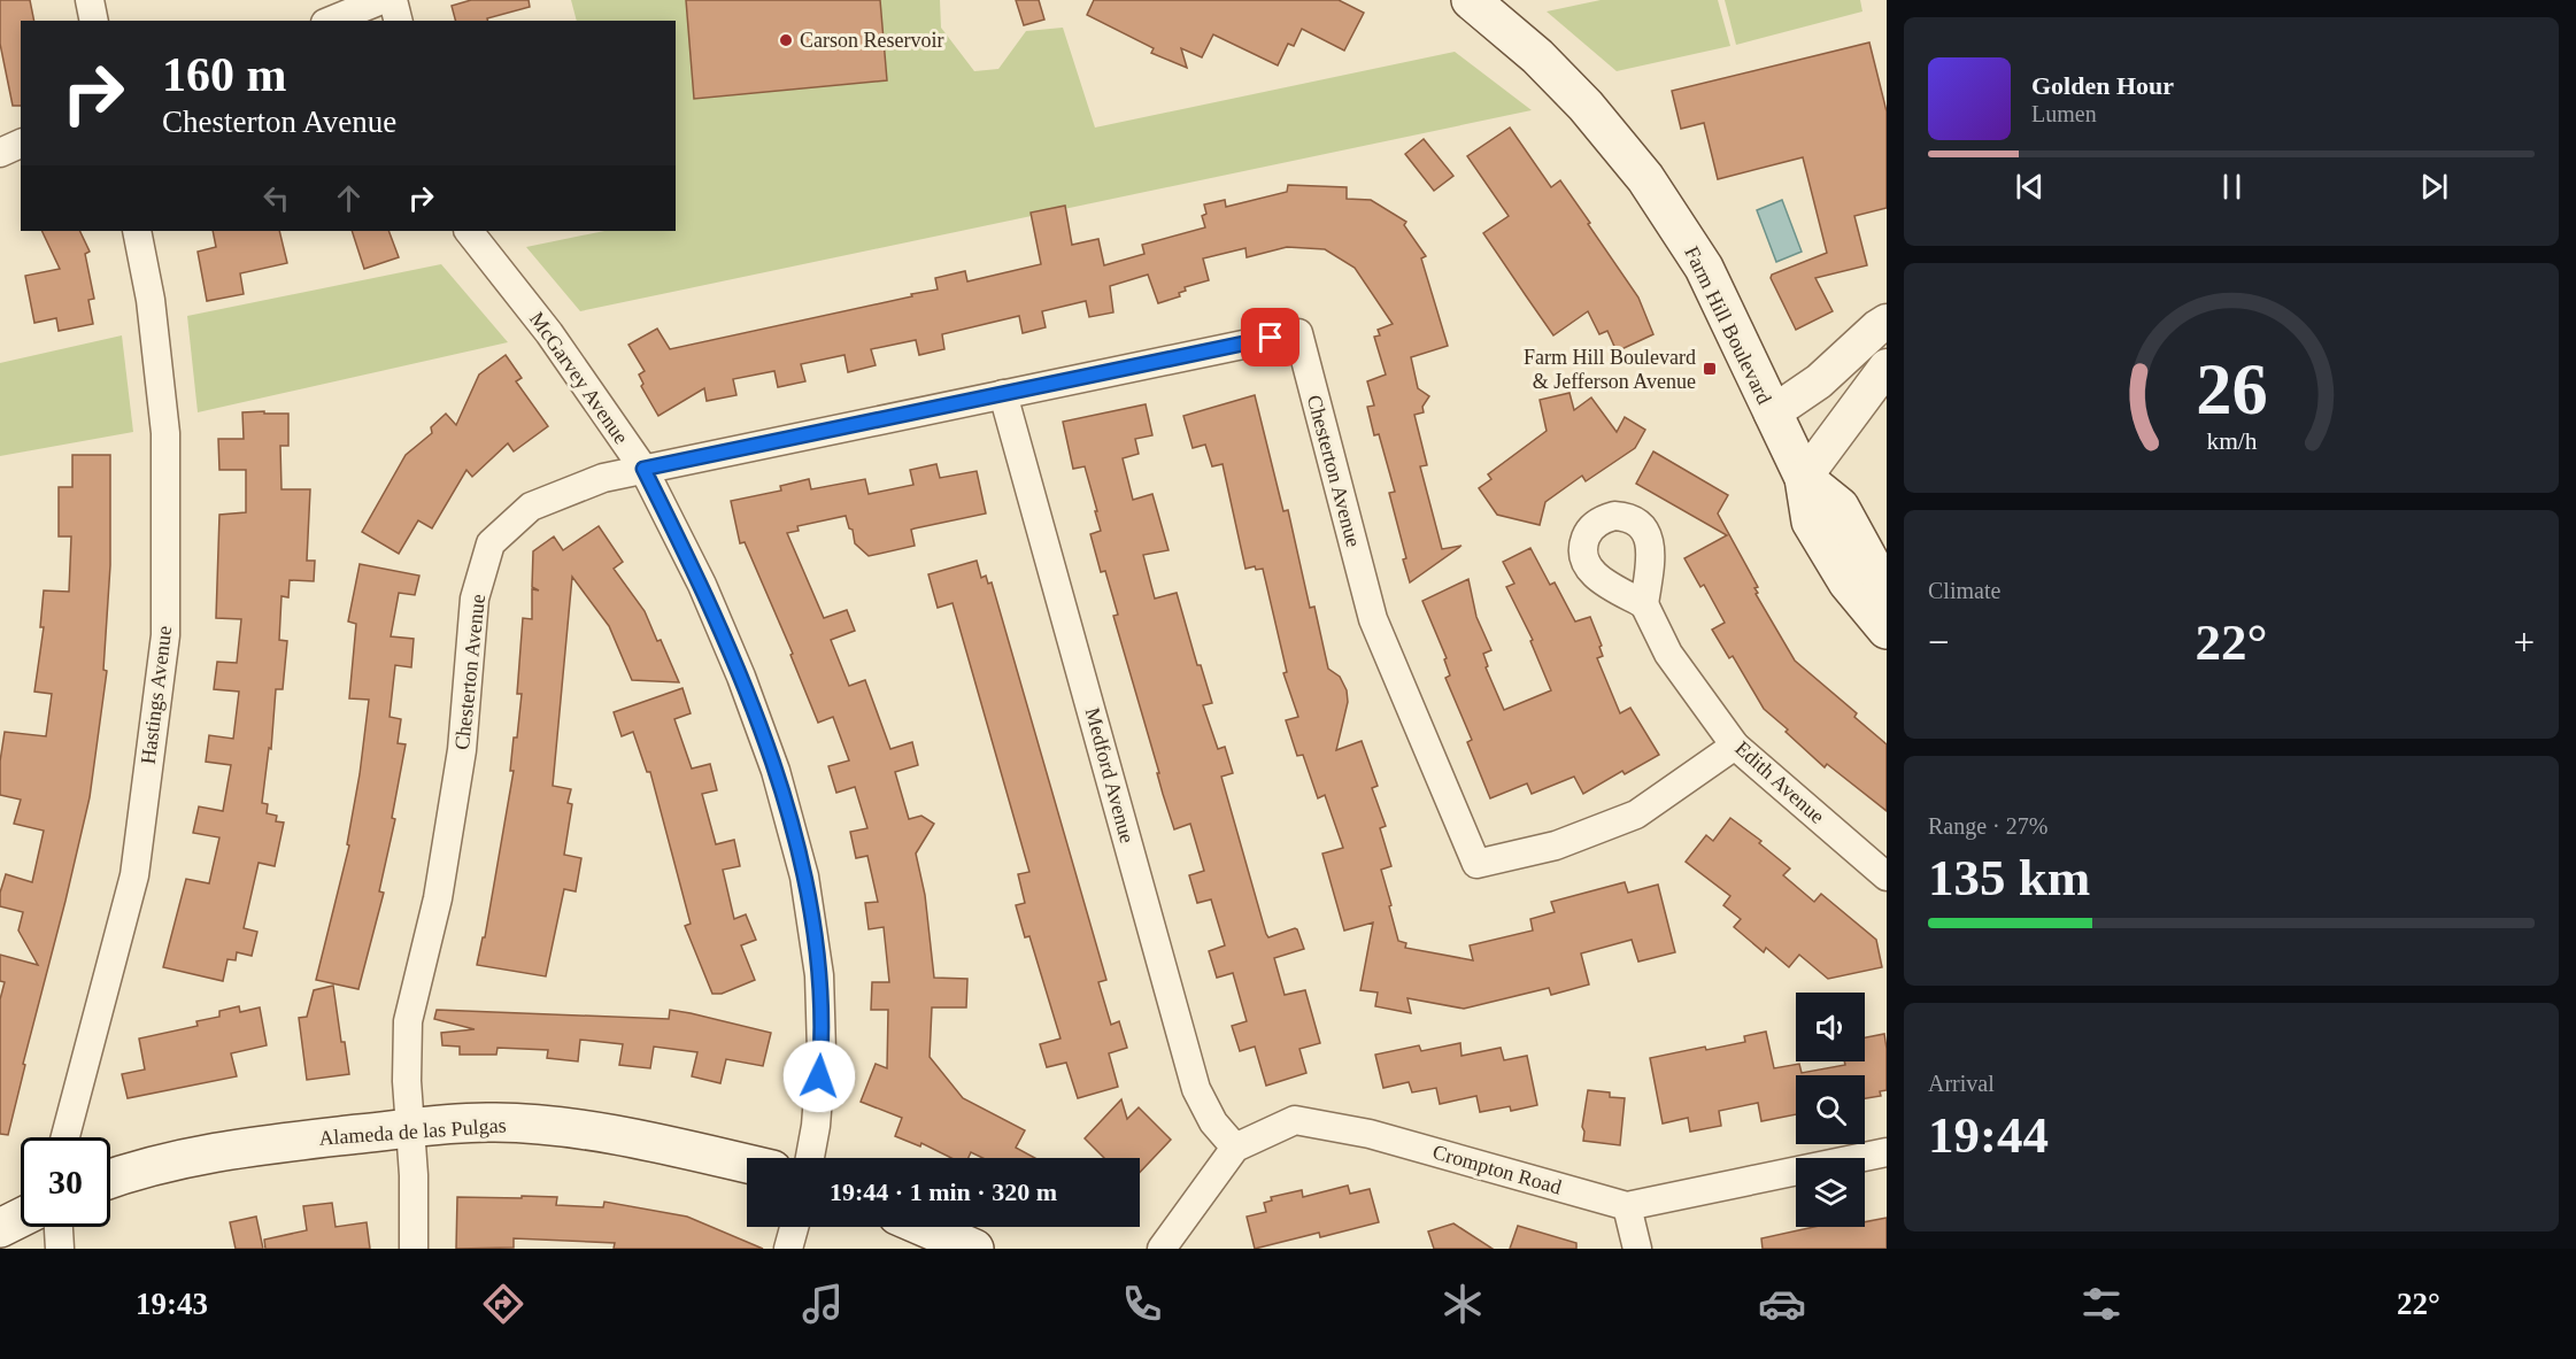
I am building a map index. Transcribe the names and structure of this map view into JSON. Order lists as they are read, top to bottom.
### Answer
{
  "streets": {
    "main road": ["Farm Hill Boulevard", "Alameda de las Pulgas"],
    "street": [
      "McGarvey Avenue",
      "Chesterton Avenue",
      "Hastings Avenue",
      "Medford Avenue",
      "Edith Avenue",
      "Crompton Road"
    ]
  },
  "crossings": [
    ["McGarvey Avenue", "Chesterton Avenue"],
    ["Chesterton Avenue", "Medford Avenue"],
    ["Chesterton Avenue", "Edith Avenue"],
    ["Chesterton Avenue", "Alameda de las Pulgas"],
    ["Medford Avenue", "Crompton Road"]
  ],
  "places": {
    "other": ["Carson Reservoir"],
    "transit": ["Farm Hill Boulevard & Jefferson Avenue"]
  },
  "page": {
    "turn": ["160 m", "Chesterton Avenue"],
    "song": ["Golden Hour", "Lumen"],
    "tile": [
      "Climate",
      ["Range · 27%", "135 km"],
      ["Arrival", "19:44"]
    ],
    "heat": ["−", "22°", "+"],
    "limit": "30",
    "trip": "19:44 · 1 min · 320 m",
    "tabs": ["19:43", "22°"],
    "gauge": ["26", "km/h"]
  }
}
